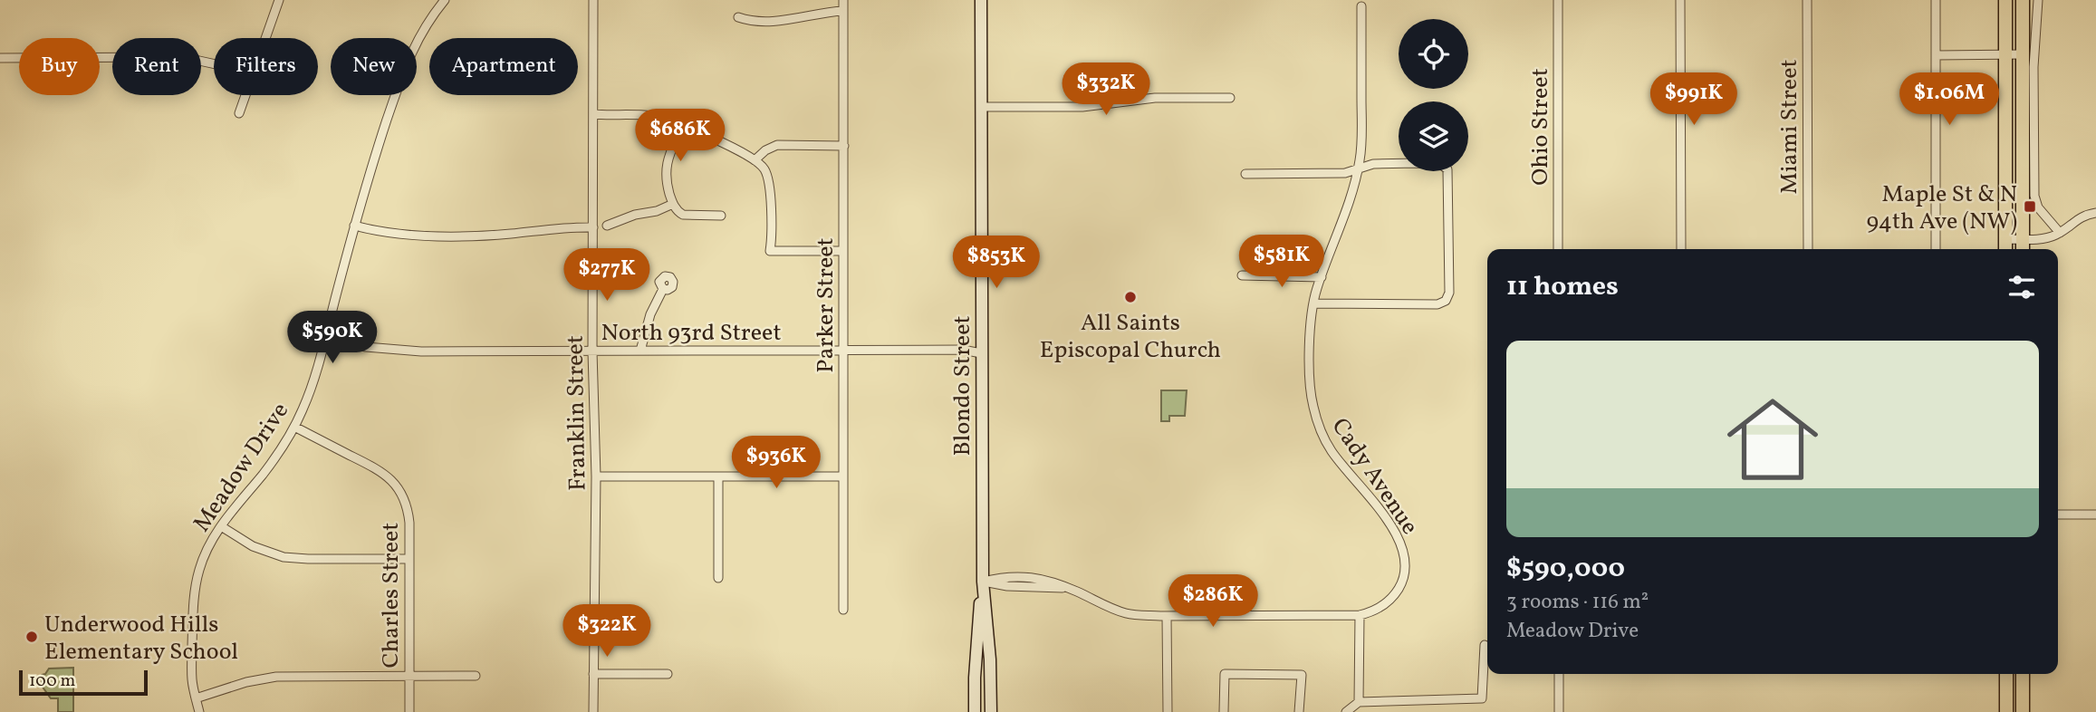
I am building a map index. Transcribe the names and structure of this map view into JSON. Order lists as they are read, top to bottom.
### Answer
{
  "streets": {
    "main road": ["Blondo Street"],
    "street": [
      "Ohio Street",
      "Miami Street",
      "Parker Street",
      "North 93rd Street",
      "Franklin Street",
      "Meadow Drive",
      "Cady Avenue",
      "Charles Street"
    ]
  },
  "crossings": [
    ["Parker Street", "North 93rd Street"],
    ["North 93rd Street", "Blondo Street"],
    ["North 93rd Street", "Franklin Street"],
    ["North 93rd Street", "Meadow Drive"],
    ["Meadow Drive", "Charles Street"]
  ],
  "places": {
    "transit": ["Maple St & N 94th Ave (NW)"],
    "other": ["All Saints Episcopal Church", "Underwood Hills Elementary School"]
  },
  "scale_bar": "100 m",
  "page": {
    "chip": [
      "Buy",
      "Rent",
      "Filters",
      "New",
      "Apartment"
    ],
    "price": [
      "$332K",
      "$991K",
      "$1.06M",
      "$686K",
      "$581K",
      "$853K",
      "$277K",
      "$590K",
      "$936K",
      "$286K",
      "$322K"
    ],
    "heading": "11 homes",
    "list": [
      {
        "name": "$590,000",
        "note": "3 rooms · 116 m² · Meadow Drive"
      }
    ],
    "scale": "100 m"
  }
}
